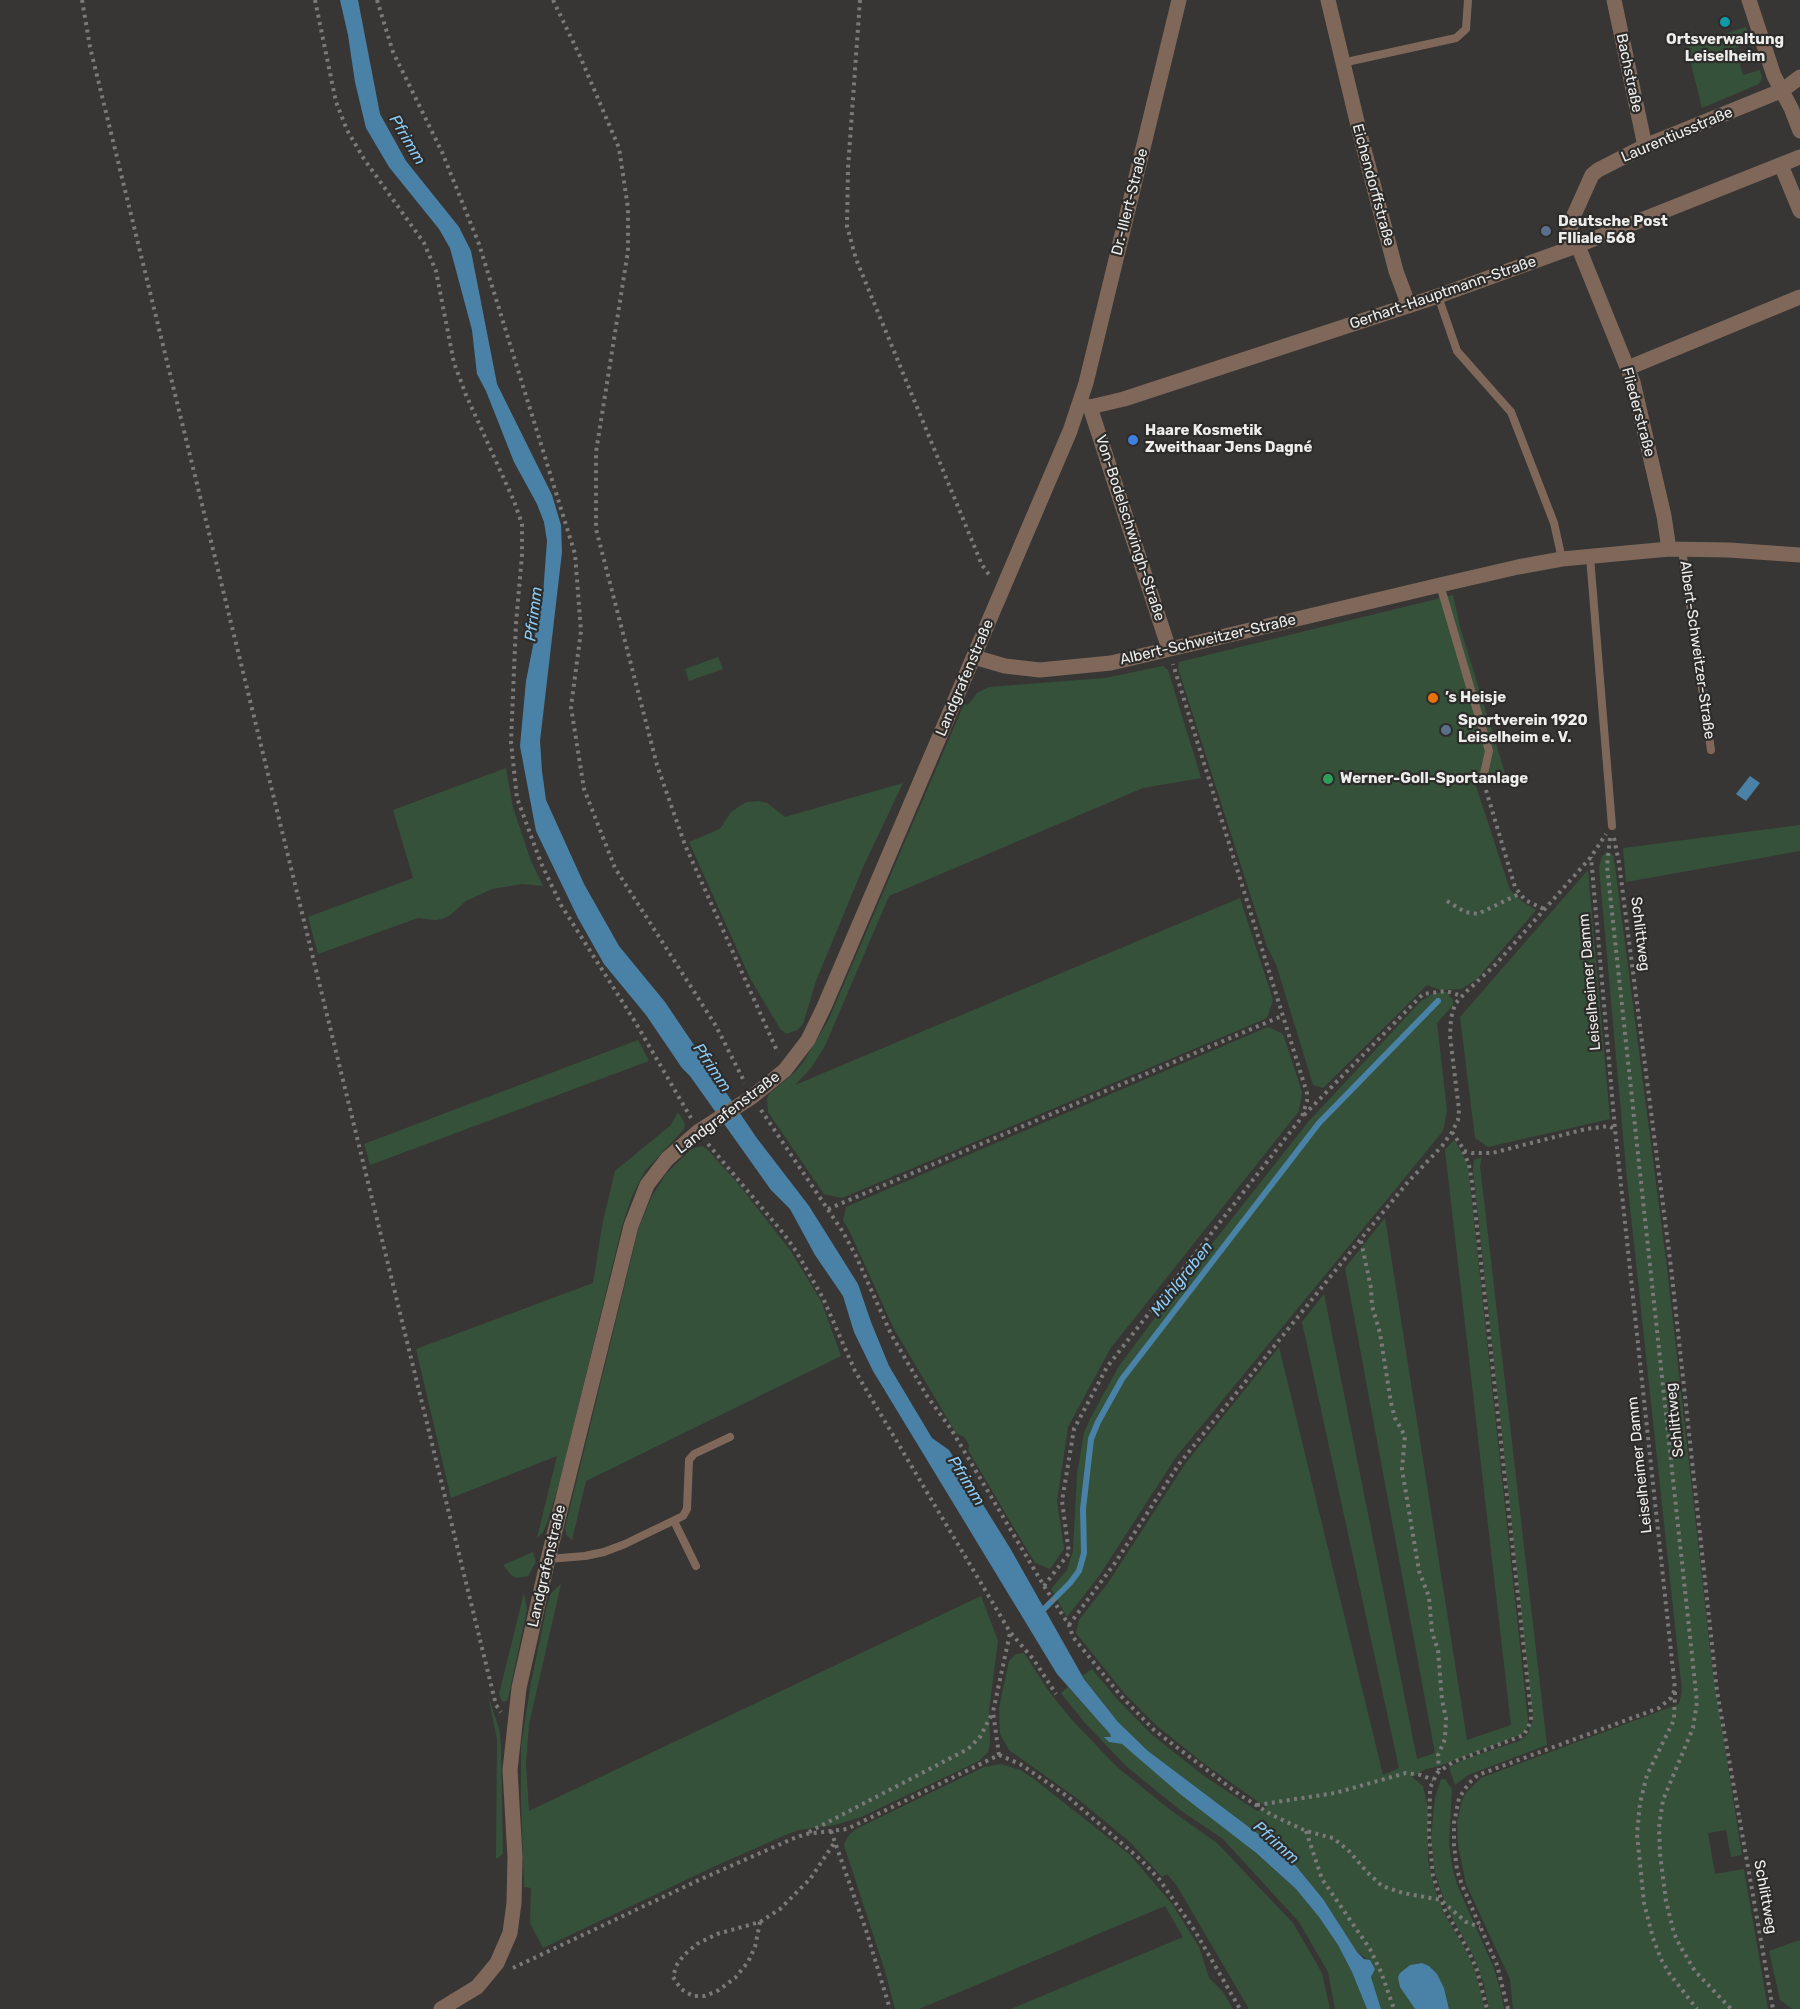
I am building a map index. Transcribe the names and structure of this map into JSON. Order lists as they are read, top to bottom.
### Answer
{
  "streets": {
    "street": [
      "Bachstraße",
      "Laurentiusstraße",
      "Eichendorffstraße",
      "Dr.-Illert-Straße",
      "Gerhart-Hauptmann-Straße",
      "Fliederstraße",
      "Von-Bodelschwingh-Straße",
      "Albert-Schweitzer-Straße",
      "Landgrafenstraße"
    ],
    "path": ["Schlittweg", "Leiselheimer Damm"]
  },
  "crossings": [
    ["Bachstraße", "Laurentiusstraße"],
    ["Laurentiusstraße", "Gerhart-Hauptmann-Straße"],
    ["Laurentiusstraße", "Fliederstraße"],
    ["Eichendorffstraße", "Gerhart-Hauptmann-Straße"],
    ["Dr.-Illert-Straße", "Gerhart-Hauptmann-Straße"],
    ["Dr.-Illert-Straße", "Von-Bodelschwingh-Straße"],
    ["Dr.-Illert-Straße", "Landgrafenstraße"],
    ["Gerhart-Hauptmann-Straße", "Fliederstraße"],
    ["Gerhart-Hauptmann-Straße", "Von-Bodelschwingh-Straße"],
    ["Gerhart-Hauptmann-Straße", "Landgrafenstraße"],
    ["Fliederstraße", "Albert-Schweitzer-Straße"],
    ["Von-Bodelschwingh-Straße", "Albert-Schweitzer-Straße"],
    ["Von-Bodelschwingh-Straße", "Landgrafenstraße"],
    ["Albert-Schweitzer-Straße", "Landgrafenstraße"]
  ],
  "water": ["Pfrimm", "Mühlgraben"],
  "places": [
    "Ortsverwaltung Leiselheim",
    "Deutsche Post FIliale 568",
    "Haare Kosmetik Zweithaar Jens Dagné",
    "’s Heisje",
    "Sportverein 1920 Leiselheim e. V.",
    "Werner-Goll-Sportanlage"
  ]
}
